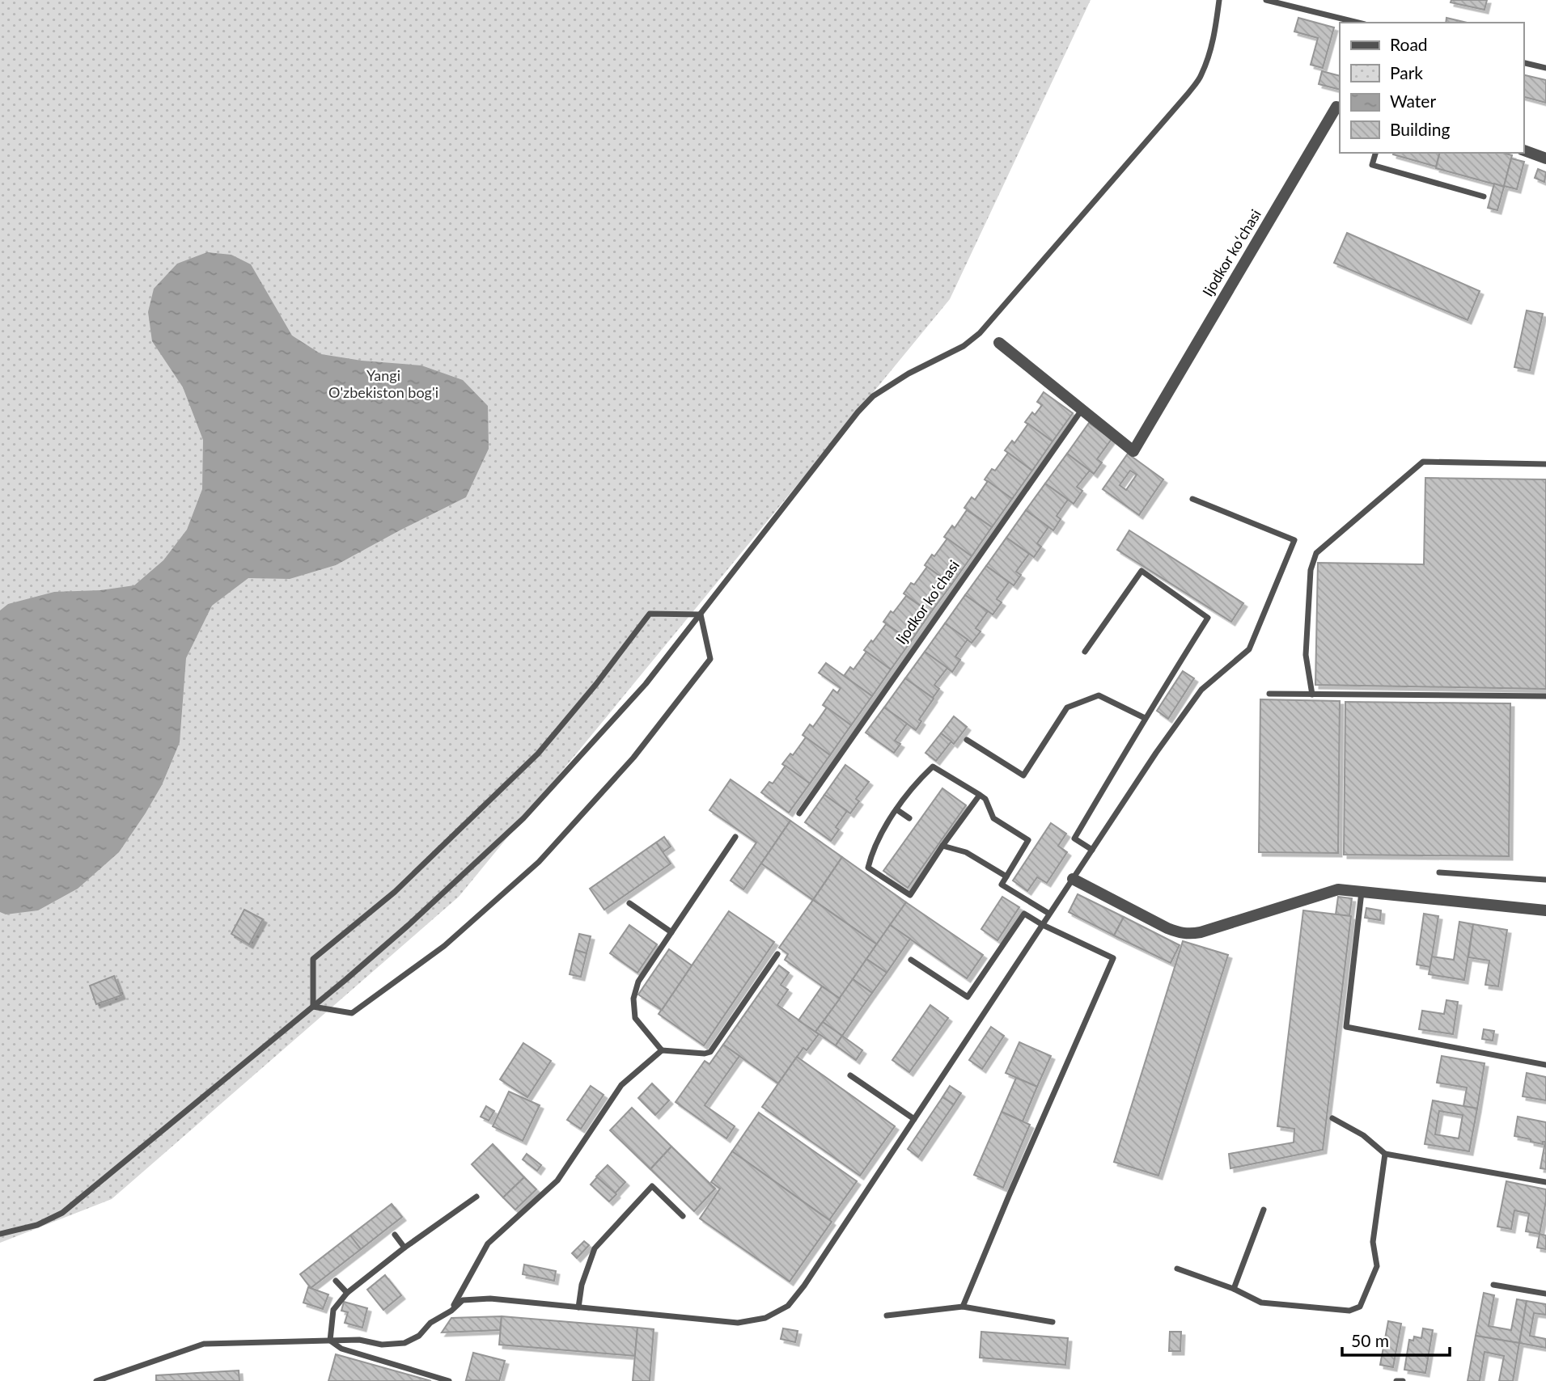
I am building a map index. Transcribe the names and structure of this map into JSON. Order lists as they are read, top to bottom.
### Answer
{
  "streets": {
    "street": ["Ijodkor koʻchasi"]
  },
  "parks": ["Yangi O'zbekiston bog'i"],
  "legend": [
    "Road",
    "Park",
    "Water",
    "Building"
  ],
  "scale_bar": "50 m"
}
